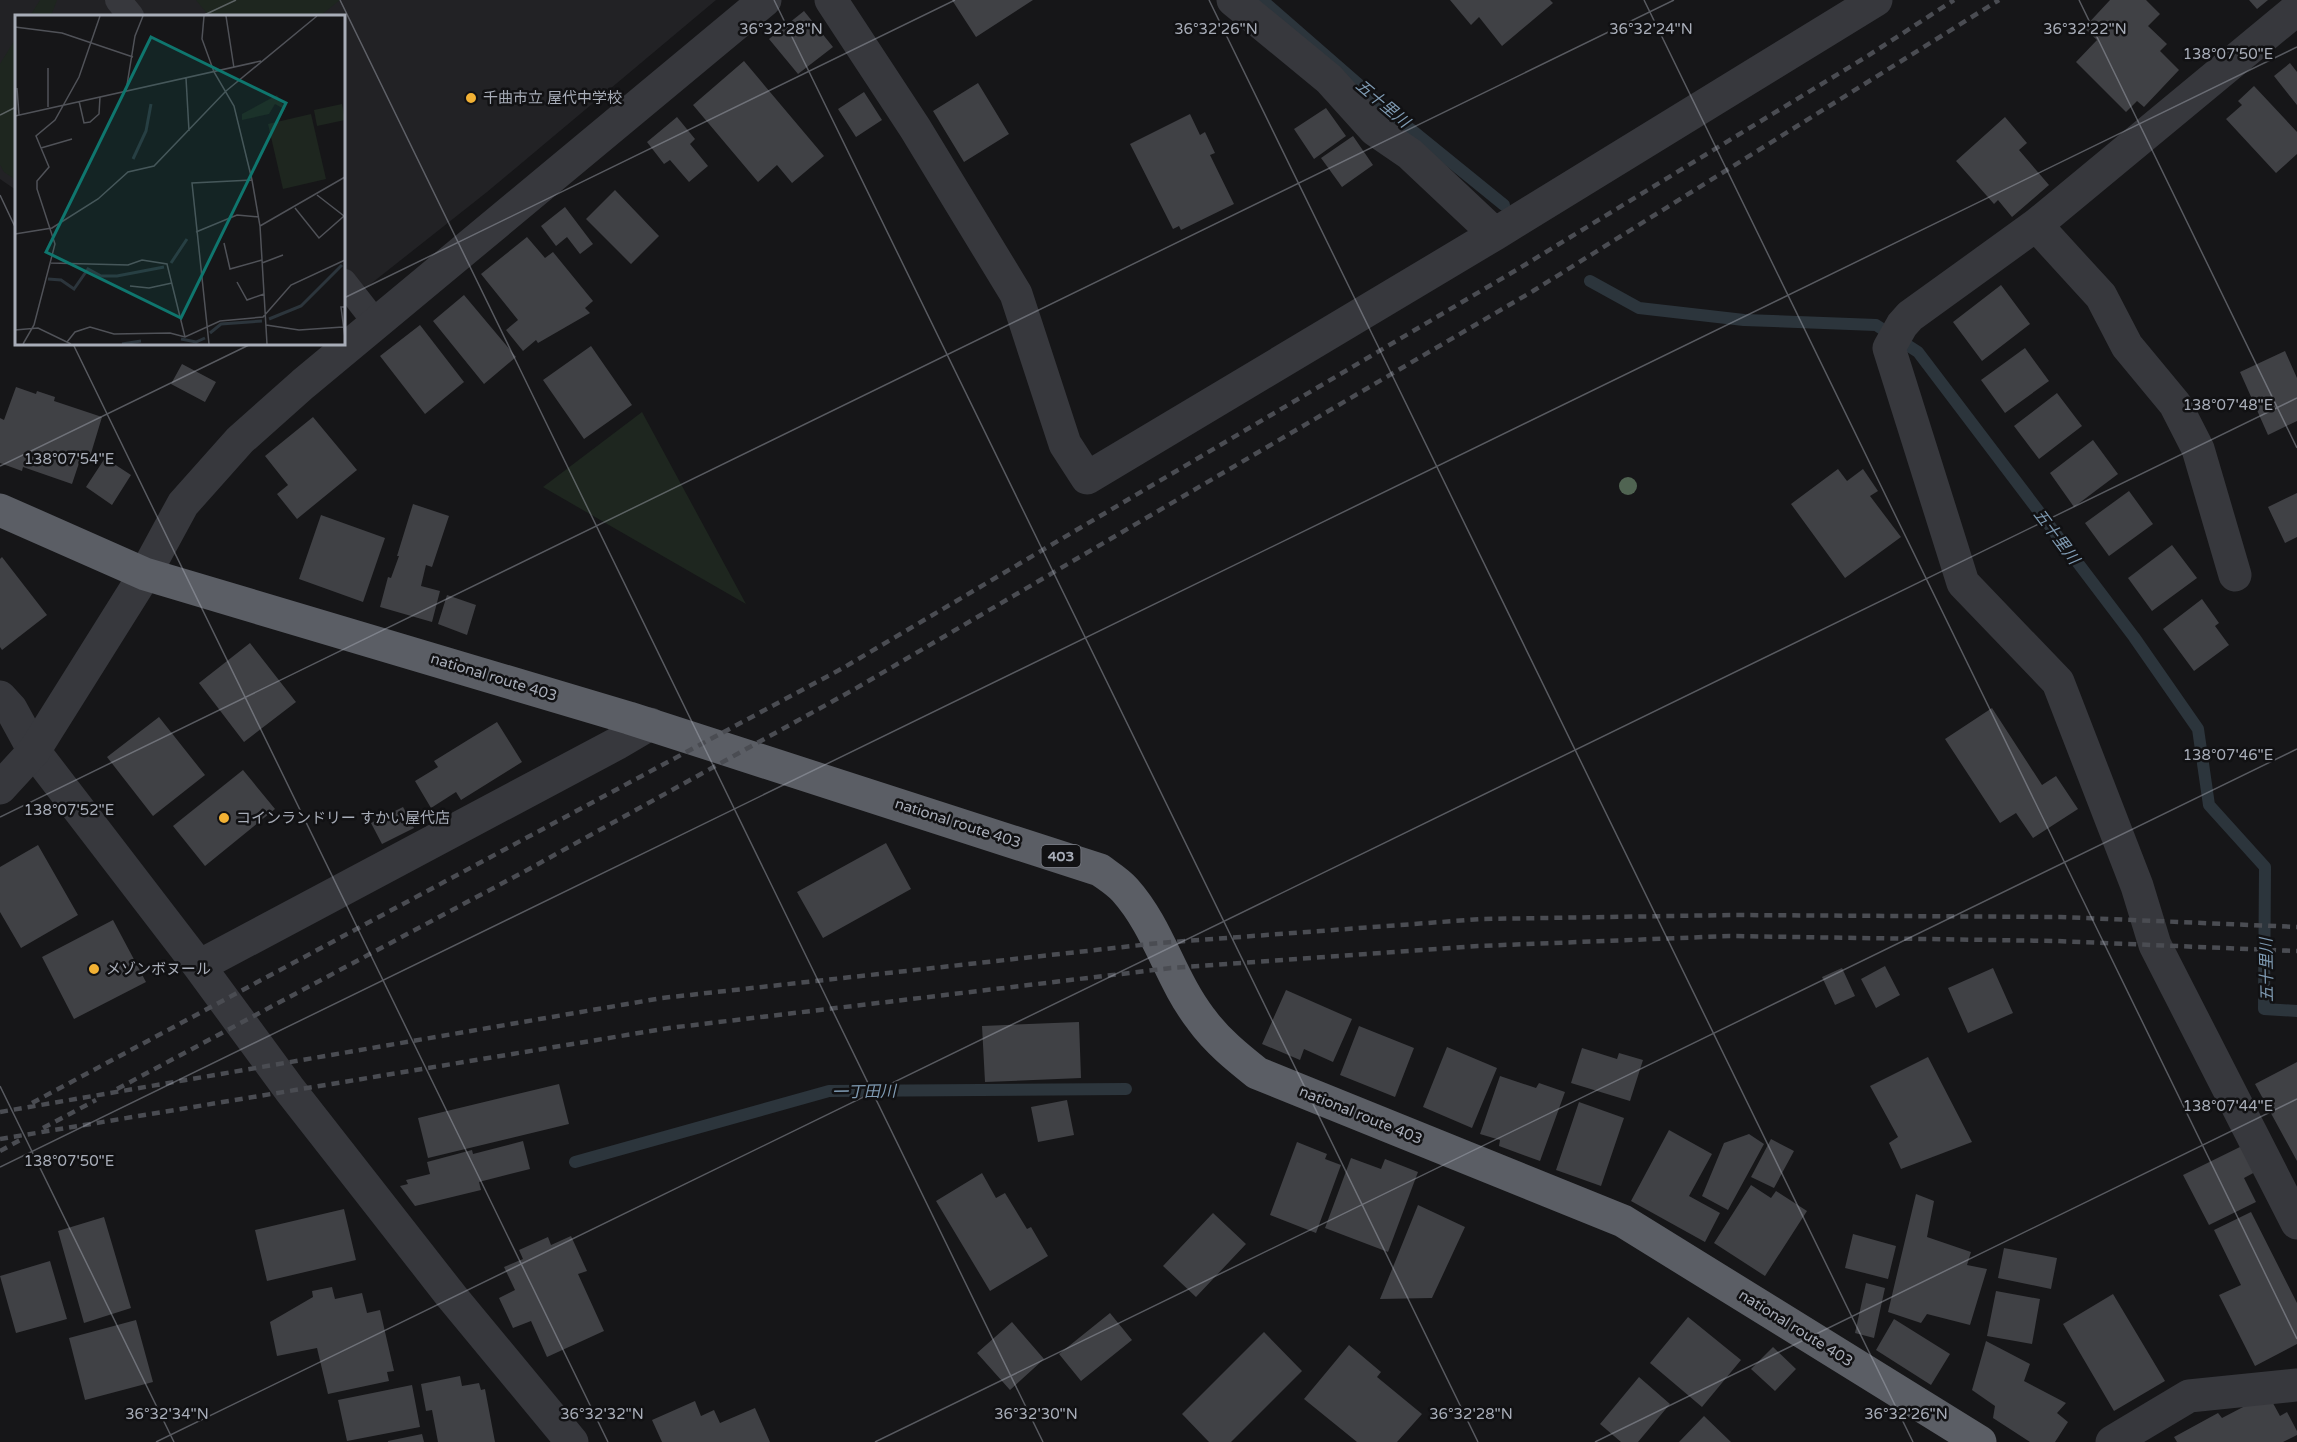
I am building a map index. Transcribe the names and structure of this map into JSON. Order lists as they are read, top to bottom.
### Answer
{
  "streets": {
    "highway": ["national route 403", "403"]
  },
  "water": ["五十里川", "一丁田川"],
  "places": ["千曲市立 屋代中学校", "コインランドリー すかい屋代店", "メゾンボヌール"],
  "coordinates": [
    "36°32'28\"N",
    "36°32'26\"N",
    "36°32'24\"N",
    "36°32'22\"N",
    "138°07'50\"E",
    "138°07'48\"E",
    "138°07'54\"E",
    "138°07'46\"E",
    "138°07'52\"E",
    "138°07'44\"E",
    "36°32'34\"N",
    "36°32'32\"N",
    "36°32'30\"N"
  ]
}
